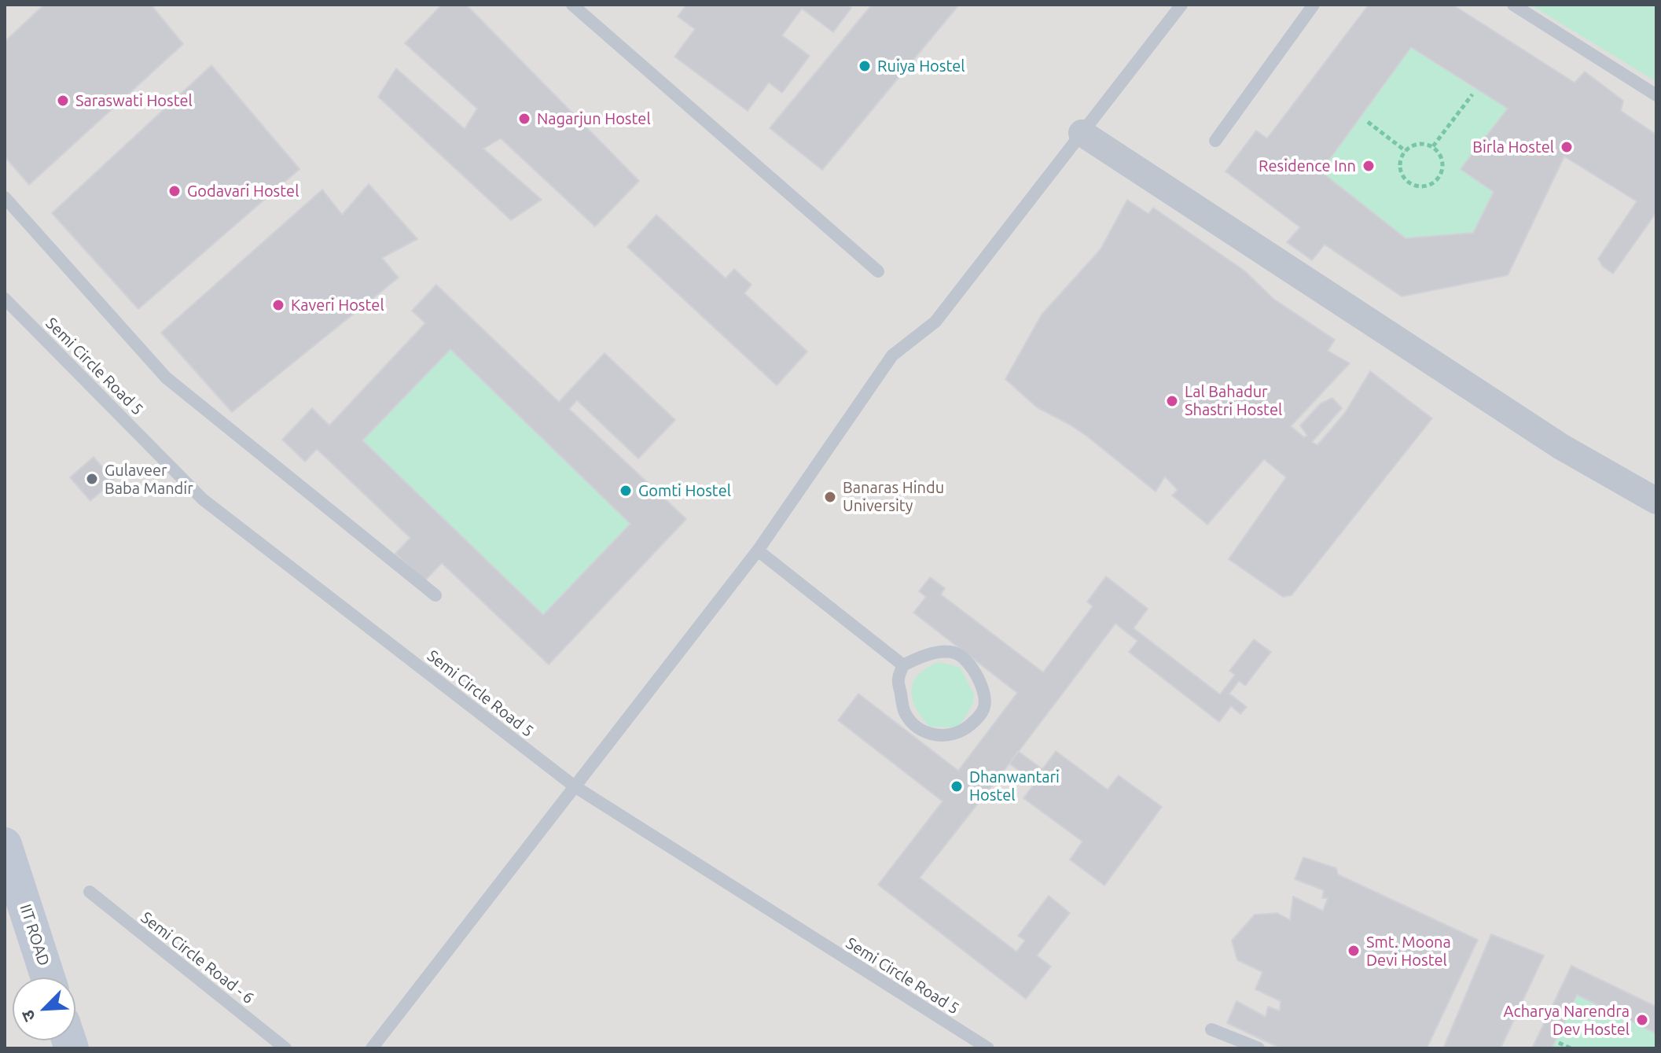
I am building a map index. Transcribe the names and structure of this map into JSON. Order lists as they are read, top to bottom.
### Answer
{
  "streets": {
    "street": ["IIT ROAD"],
    "lane": ["Semi Circle Road 5", "Semi Circle Road - 6"]
  },
  "places": [
    "Ruiya Hostel",
    "Saraswati Hostel",
    "Nagarjun Hostel",
    "Birla Hostel",
    "Residence Inn",
    "Godavari Hostel",
    "Kaveri Hostel",
    "Lal Bahadur Shastri Hostel",
    "Gulaveer Baba Mandir",
    "Gomti Hostel",
    "Banaras Hindu University",
    "Dhanwantari Hostel",
    "Smt. Moona Devi Hostel",
    "Acharya Narendra Dev Hostel"
  ],
  "north": "bottom left"
}
